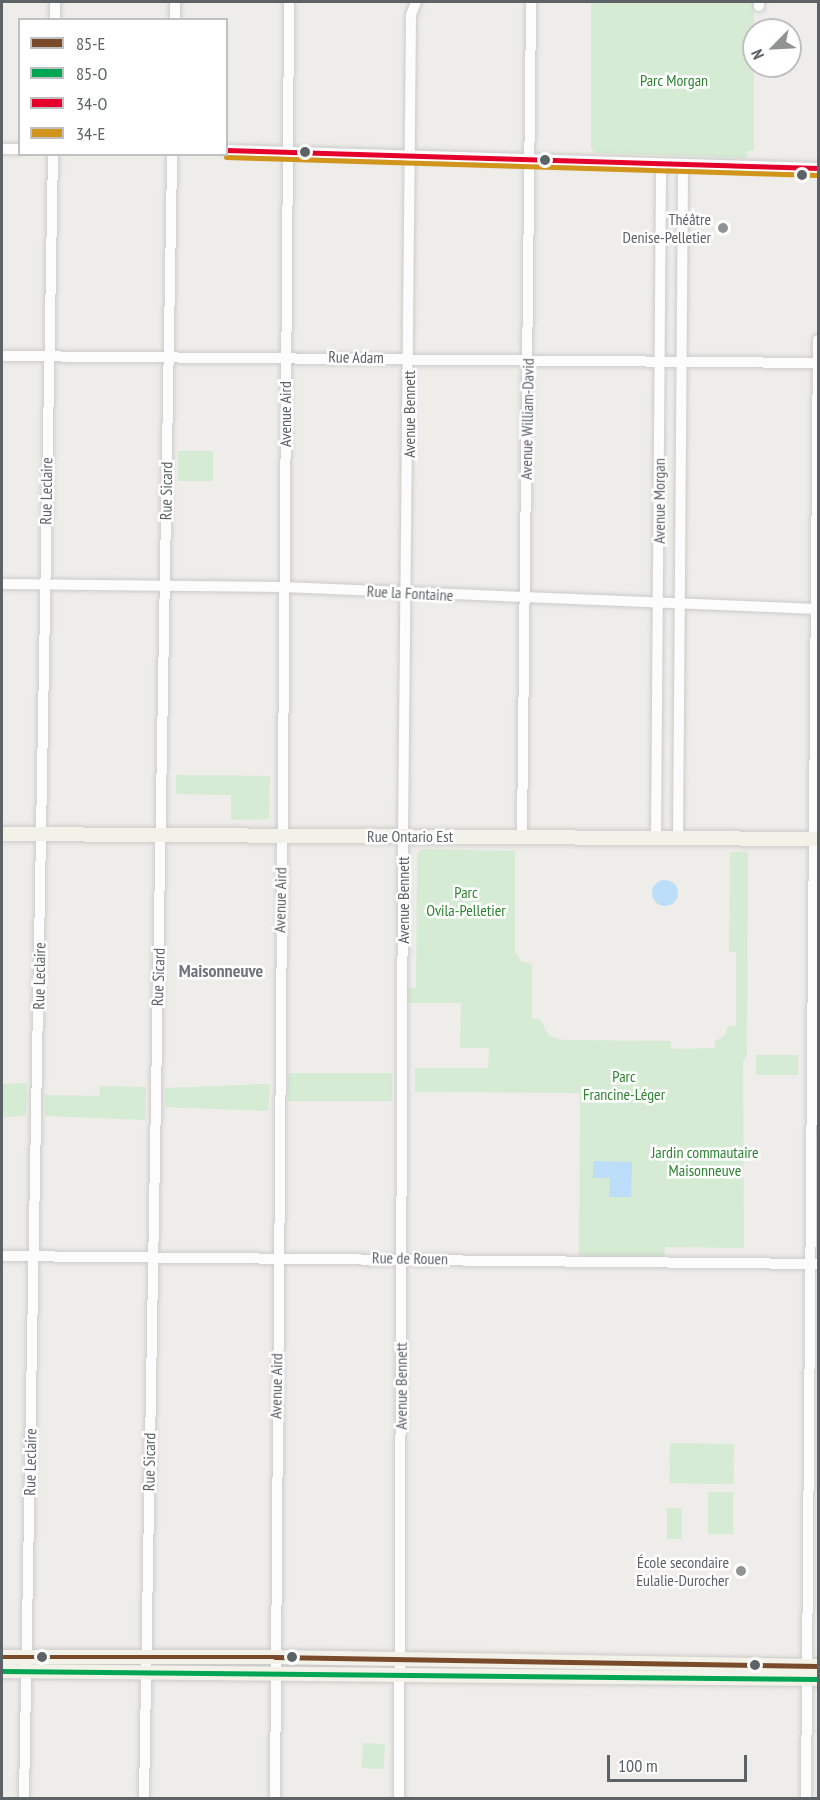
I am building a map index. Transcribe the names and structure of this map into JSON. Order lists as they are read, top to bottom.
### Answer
{
  "streets": {
    "main road": ["Rue Ontario Est"],
    "street": [
      "Rue Adam",
      "Avenue Aird",
      "Avenue Bennett",
      "Avenue William-David",
      "Rue Leclaire",
      "Rue Sicard",
      "Avenue Morgan",
      "Rue la Fontaine",
      "Rue de Rouen"
    ]
  },
  "crossings": [
    ["Rue Adam", "Avenue Aird"],
    ["Rue Adam", "Avenue Bennett"],
    ["Rue Adam", "Avenue William-David"],
    ["Rue Adam", "Rue Leclaire"],
    ["Rue Adam", "Rue Sicard"],
    ["Rue Adam", "Avenue Morgan"],
    ["Avenue Aird", "Rue la Fontaine"],
    ["Avenue Aird", "Rue Ontario Est"],
    ["Avenue Aird", "Rue de Rouen"],
    ["Avenue Bennett", "Rue la Fontaine"],
    ["Avenue Bennett", "Rue Ontario Est"],
    ["Avenue Bennett", "Rue de Rouen"],
    ["Avenue William-David", "Rue la Fontaine"],
    ["Avenue William-David", "Rue Ontario Est"],
    ["Rue Leclaire", "Rue la Fontaine"],
    ["Rue Leclaire", "Rue Ontario Est"],
    ["Rue Leclaire", "Rue de Rouen"],
    ["Rue Sicard", "Rue la Fontaine"],
    ["Rue Sicard", "Rue Ontario Est"],
    ["Rue Sicard", "Rue de Rouen"],
    ["Avenue Morgan", "Rue la Fontaine"],
    ["Avenue Morgan", "Rue Ontario Est"]
  ],
  "districts": ["Maisonneuve"],
  "parks": [
    "Parc Morgan",
    "Parc Ovila-Pelletier",
    "Parc Francine-Léger",
    "Jardin commautaire Maisonneuve"
  ],
  "places": ["Théâtre Denise-Pelletier", "École secondaire Eulalie-Durocher"],
  "lines": [
    "transit line 34-O",
    "transit line 34-E",
    "transit line 85-E",
    "transit line 85-O"
  ],
  "legend": [
    "85-E",
    "85-O",
    "34-O",
    "34-E"
  ],
  "scale_bar": "100 m",
  "north": "bottom left"
}
